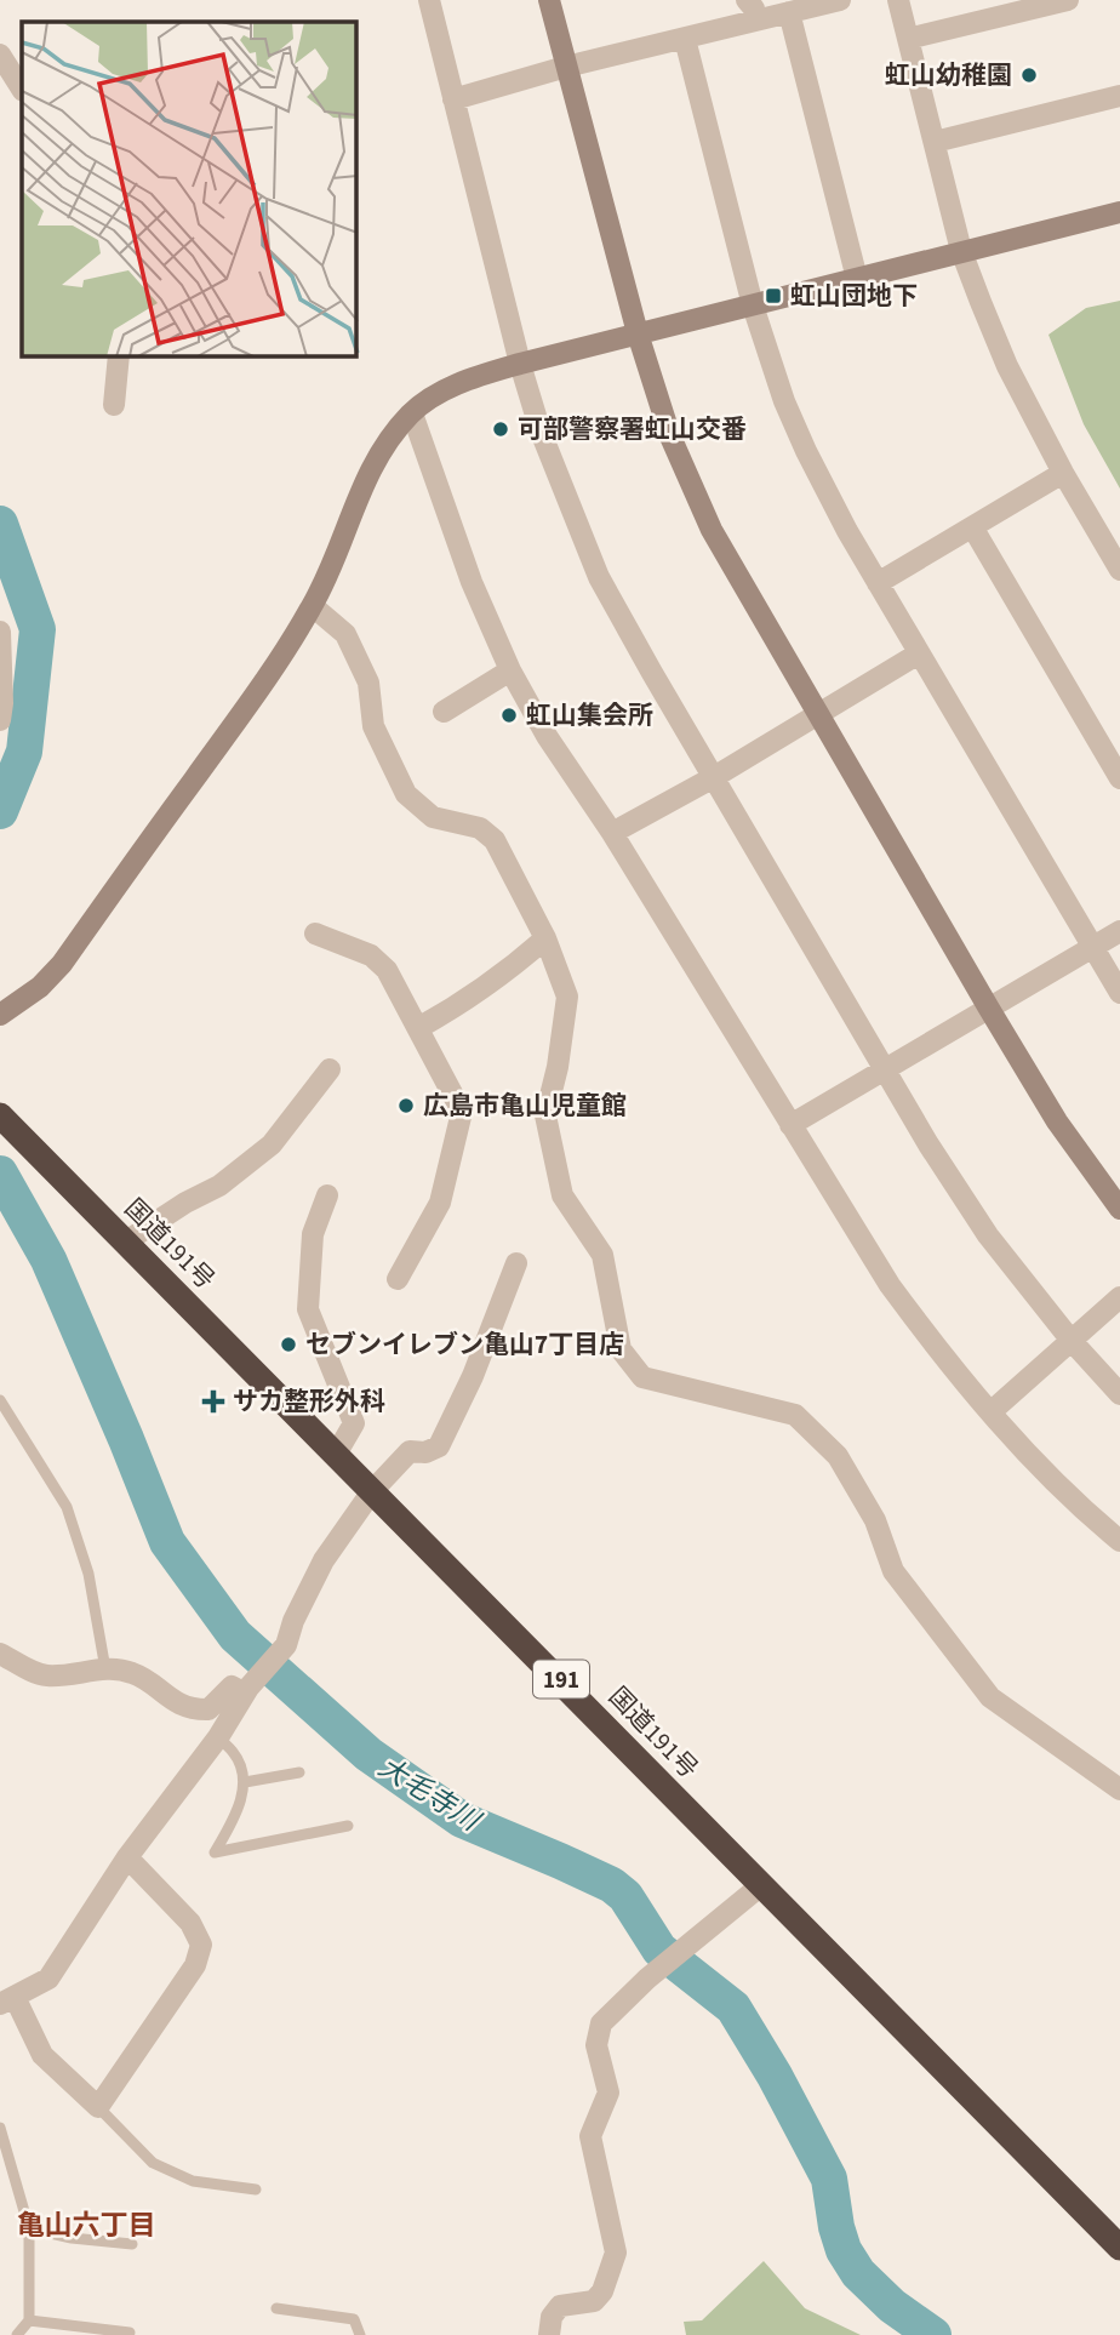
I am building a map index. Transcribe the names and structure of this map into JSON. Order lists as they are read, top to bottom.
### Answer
{
  "streets": {
    "highway": ["国道191号", "191"]
  },
  "districts": ["亀山六丁目"],
  "water": ["大毛寺川"],
  "places": {
    "other": [
      "虹山幼稚園",
      "可部警察署虹山交番",
      "虹山集会所",
      "広島市亀山児童館",
      "セブンイレブン亀山7丁目店"
    ],
    "transit": ["虹山団地下"],
    "health": ["サカ整形外科"]
  }
}
